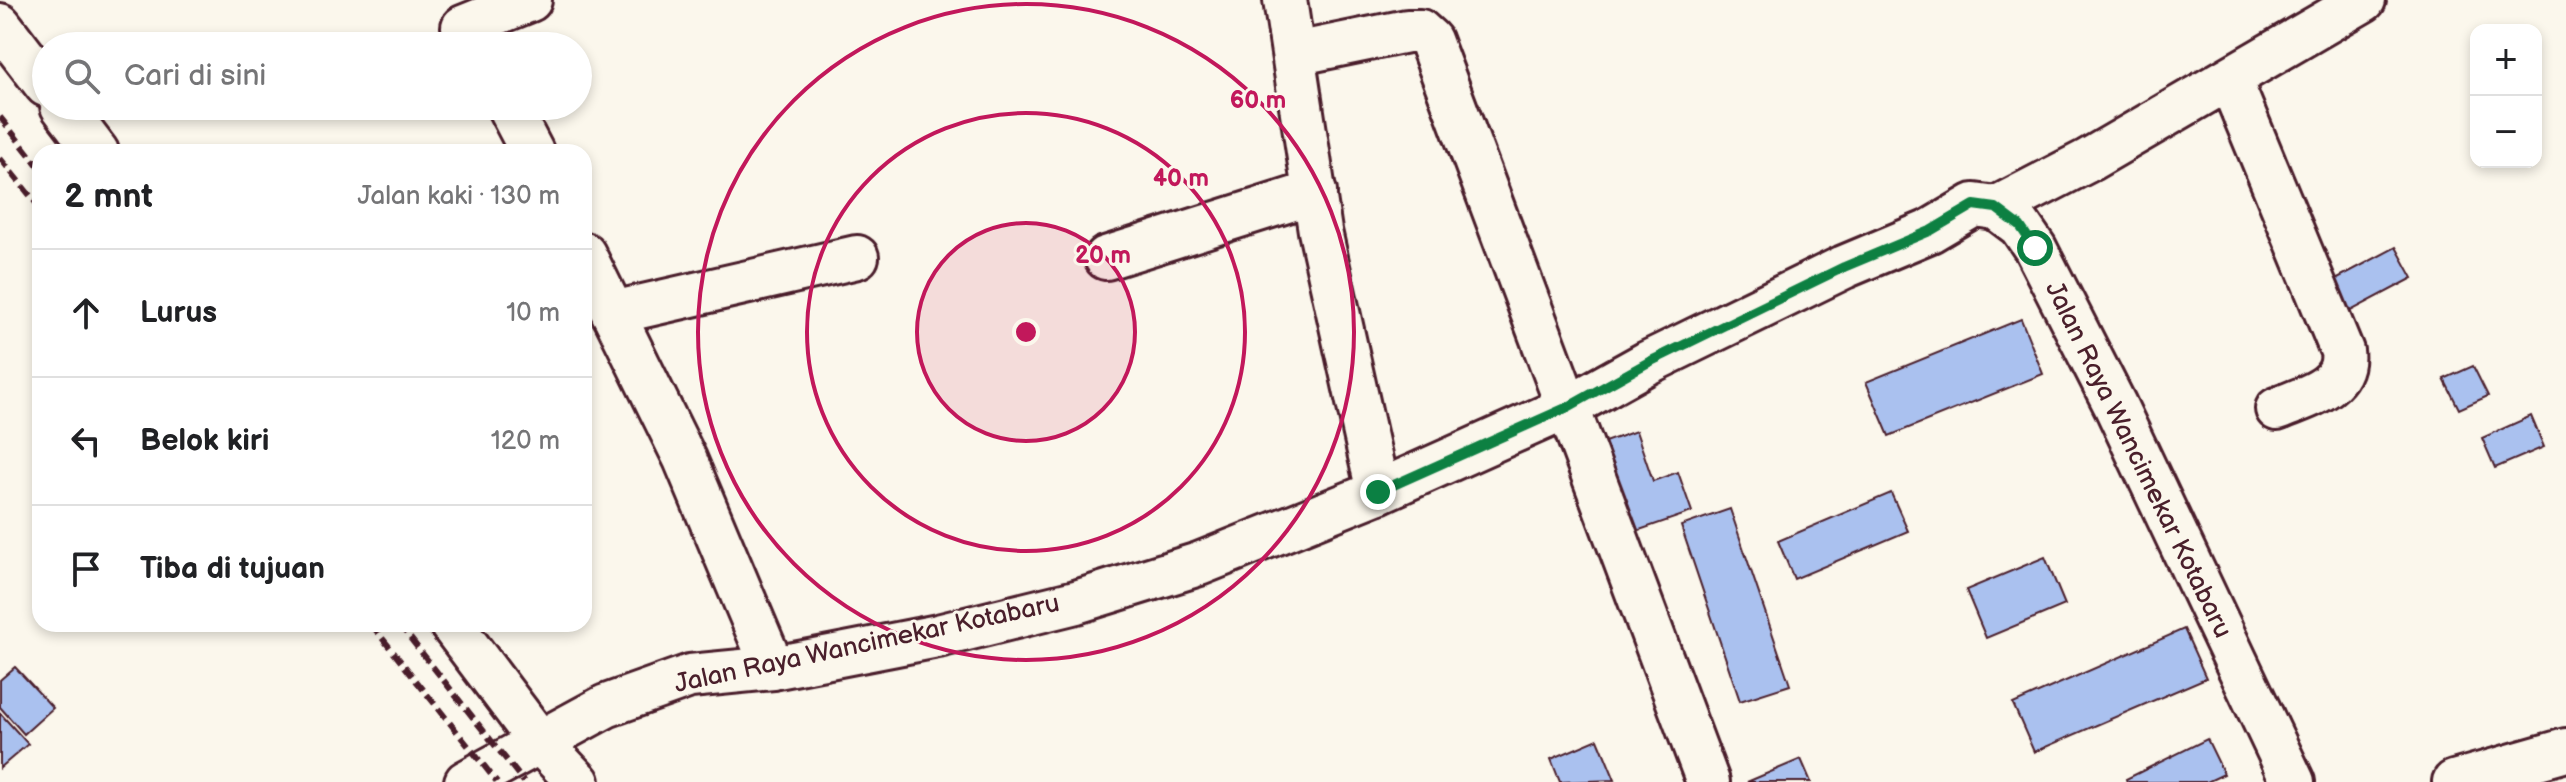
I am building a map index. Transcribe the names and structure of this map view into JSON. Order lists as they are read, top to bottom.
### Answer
{
  "streets": {
    "street": ["Jalan Raya Wancimekar Kotabaru"]
  },
  "page": {
    "map_buttons": ["+", "−"],
    "search": "Cari di sini",
    "heading": ["2 mnt", "Jalan kaki · 130 m"],
    "list": [
      ["Lurus", "10 m"],
      ["Belok kiri", "120 m"],
      "Tiba di tujuan"
    ]
  },
  "rings": ["60 m", "40 m", "20 m"]
}
